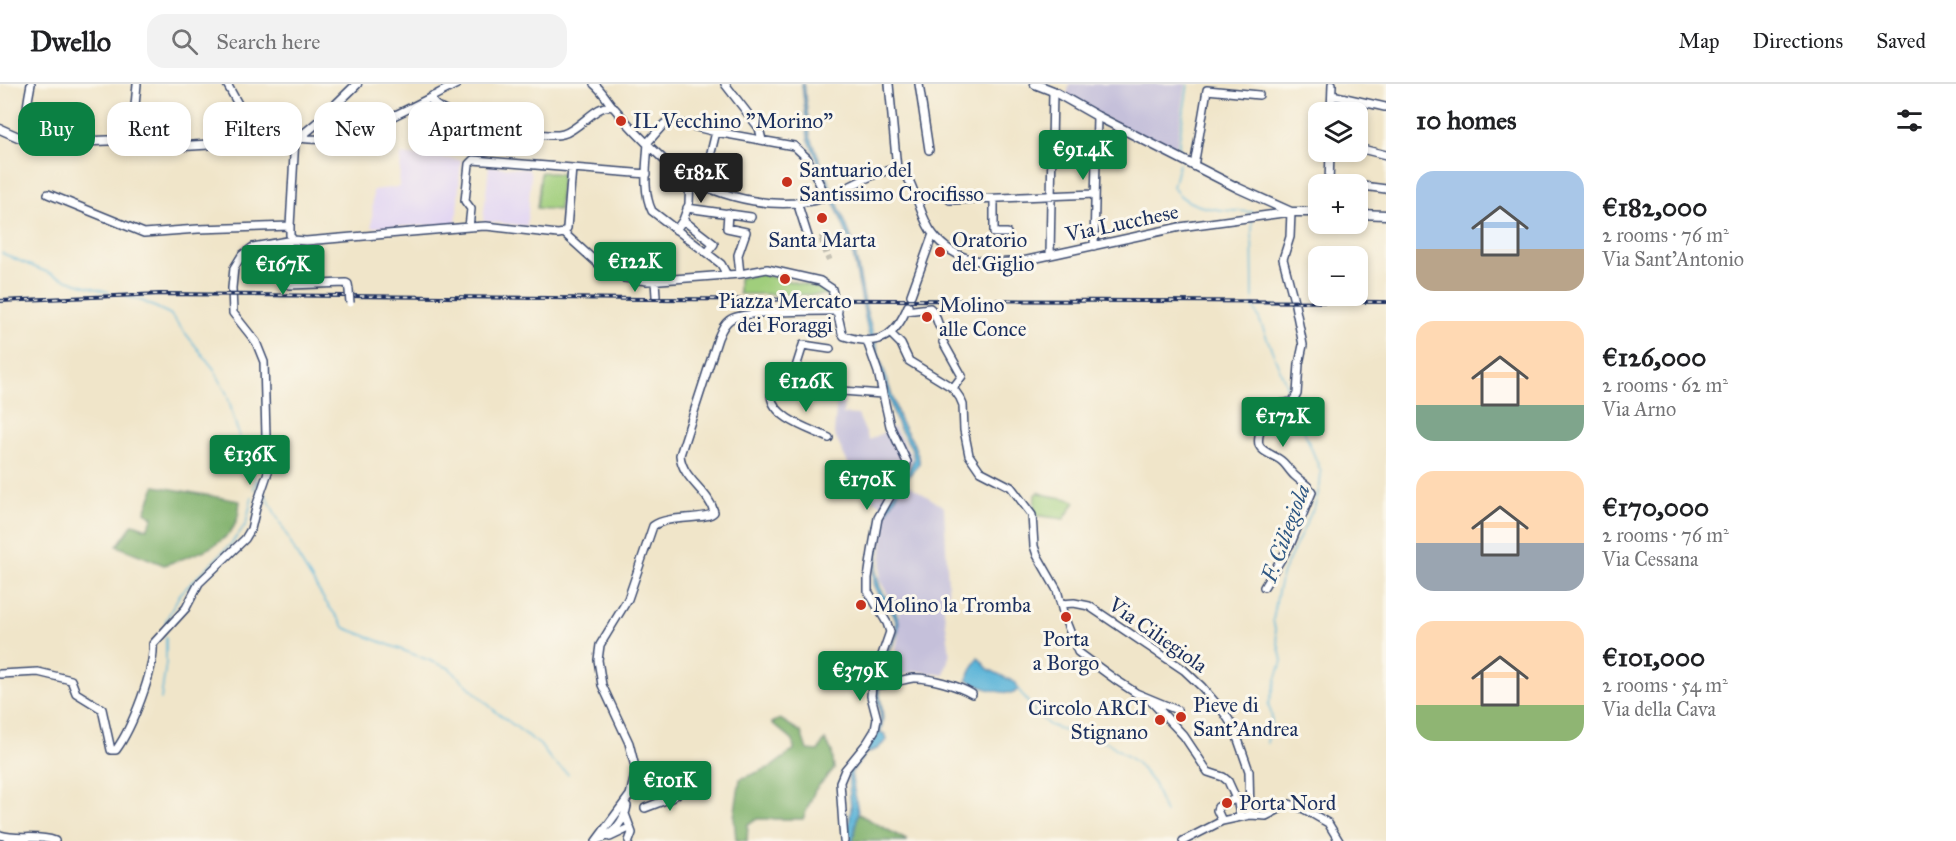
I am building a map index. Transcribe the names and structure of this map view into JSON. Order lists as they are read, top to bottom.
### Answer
{
  "streets": {
    "street": ["Via Lucchese", "Via Ciliegiola"]
  },
  "water": ["F. Ciliegiola"],
  "places": [
    "IL Vecchino \"Morino\"",
    "Santuario del Santissimo Crocifisso",
    "Santa Marta",
    "Oratorio del Giglio",
    "Piazza Mercato dei Foraggi",
    "Molino alle Conce",
    "Molino la Tromba",
    "Porta a Borgo",
    "Pieve di Sant'Andrea",
    "Circolo ARCI Stignano",
    "Porta Nord"
  ],
  "page": {
    "header": "Dwello",
    "search": "Search here",
    "nav": ["Map", "Directions", "Saved"],
    "heading": "10 homes",
    "map_buttons": ["+", "−"],
    "chip": [
      "Buy",
      "Rent",
      "Filters",
      "New",
      "Apartment"
    ],
    "price": [
      "€91.4K",
      "€182K",
      "€122K",
      "€167K",
      "€126K",
      "€172K",
      "€136K",
      "€170K",
      "€379K",
      "€101K"
    ],
    "list": [
      {
        "name": "€182,000",
        "note": "2 rooms · 76 m² · Via Sant'Antonio"
      },
      {
        "name": "€126,000",
        "note": "2 rooms · 62 m² · Via Arno"
      },
      {
        "name": "€170,000",
        "note": "2 rooms · 76 m² · Via Cessana"
      },
      {
        "name": "€101,000",
        "note": "2 rooms · 54 m² · Via della Cava"
      }
    ]
  }
}
